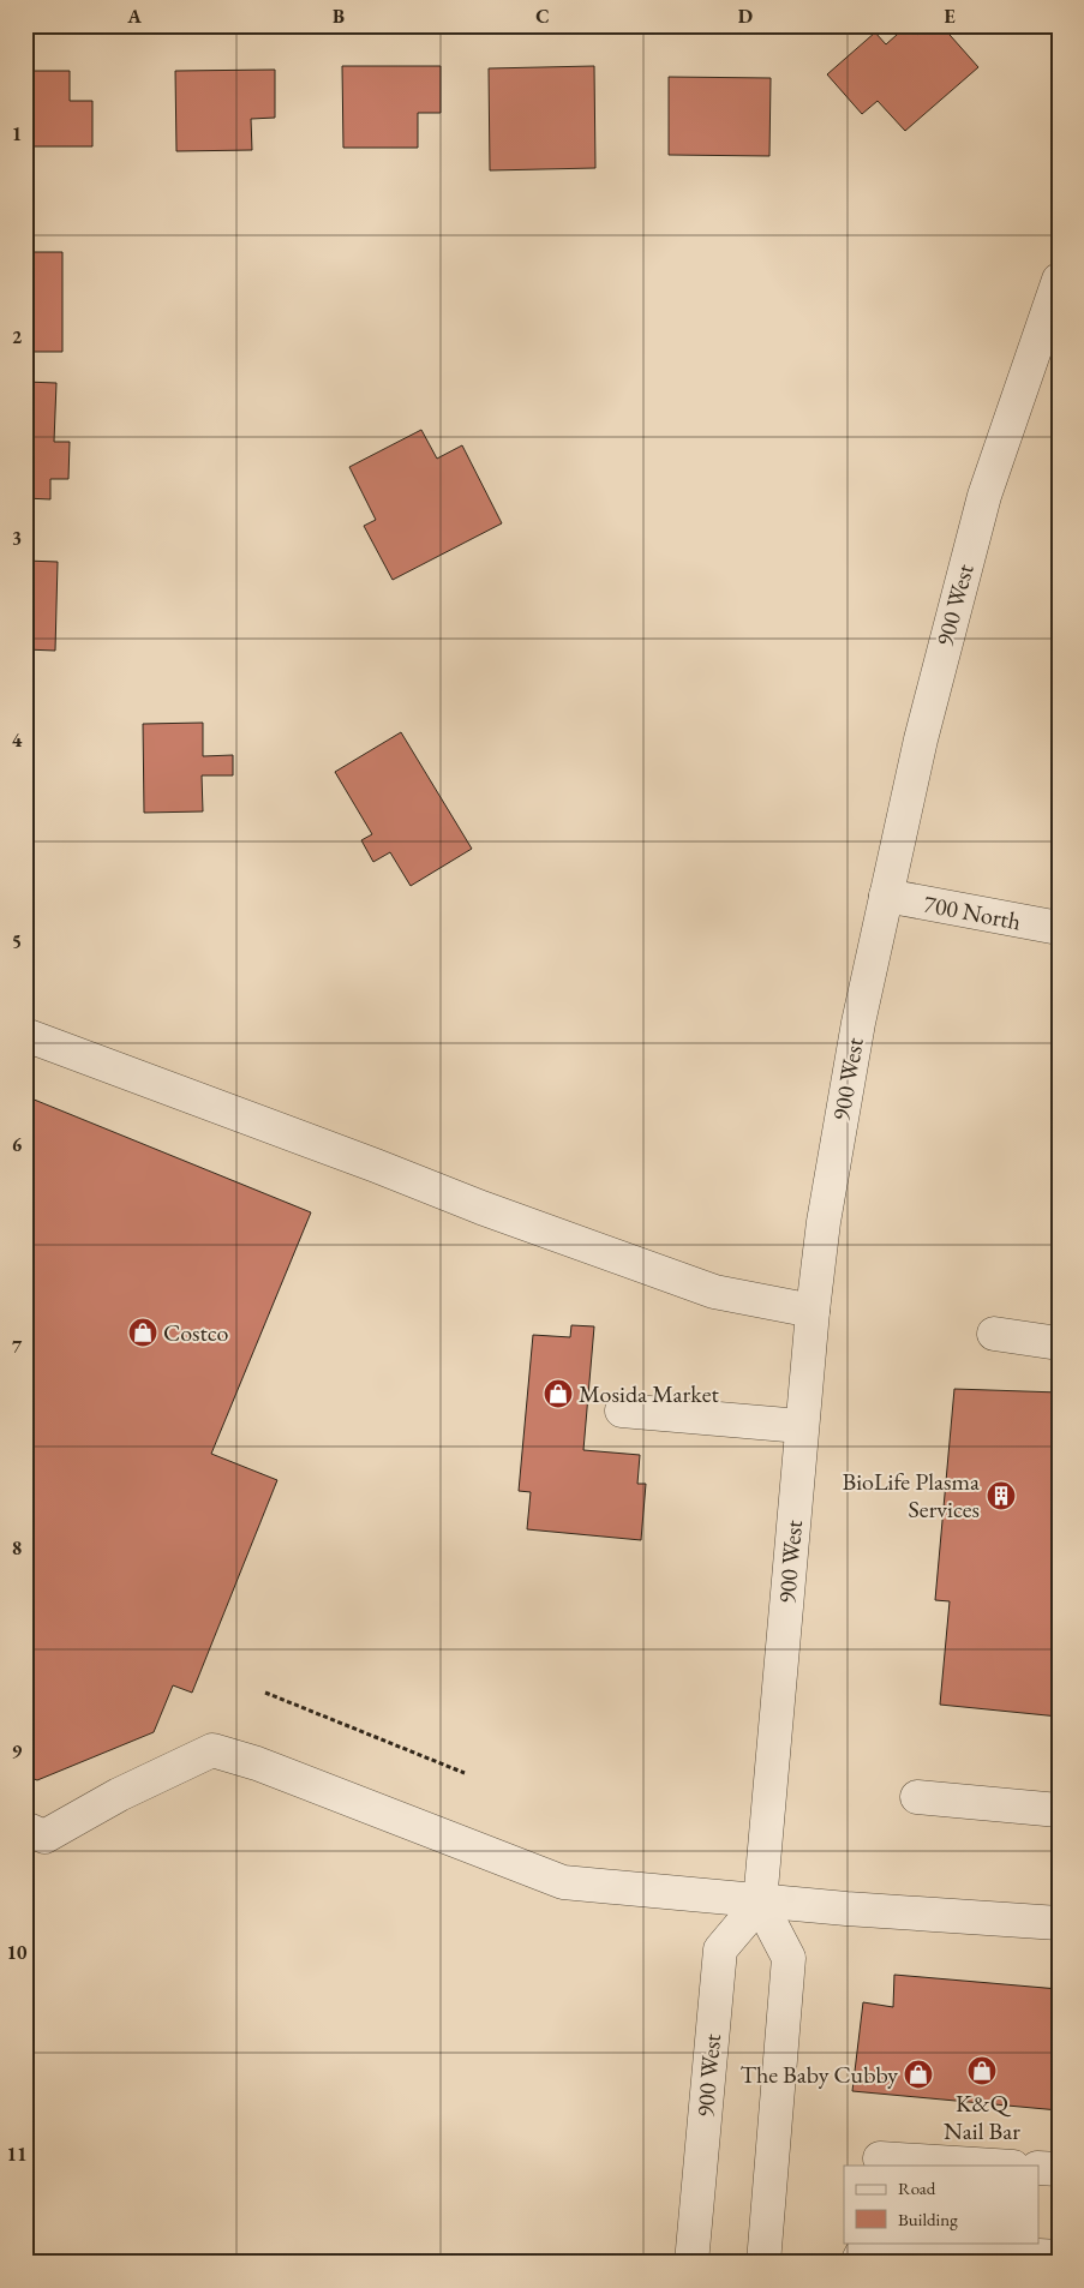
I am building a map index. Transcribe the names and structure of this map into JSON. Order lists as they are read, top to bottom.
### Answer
{
  "streets": {
    "street": ["900 West", "700 North"]
  },
  "crossings": [
    ["900 West", "700 North"]
  ],
  "places": {
    "shop": [
      "Costco",
      "Mosida Market",
      "K&Q Nail Bar",
      "The Baby Cubby"
    ],
    "building": ["BioLife Plasma Services"]
  },
  "legend": ["Road", "Building"],
  "grid": {
    "columns": [
      "A",
      "B",
      "C",
      "D",
      "E"
    ],
    "rows": [
      "1",
      "2",
      "3",
      "4",
      "5",
      "6",
      "7",
      "8",
      "9",
      "10",
      "11"
    ]
  }
}
